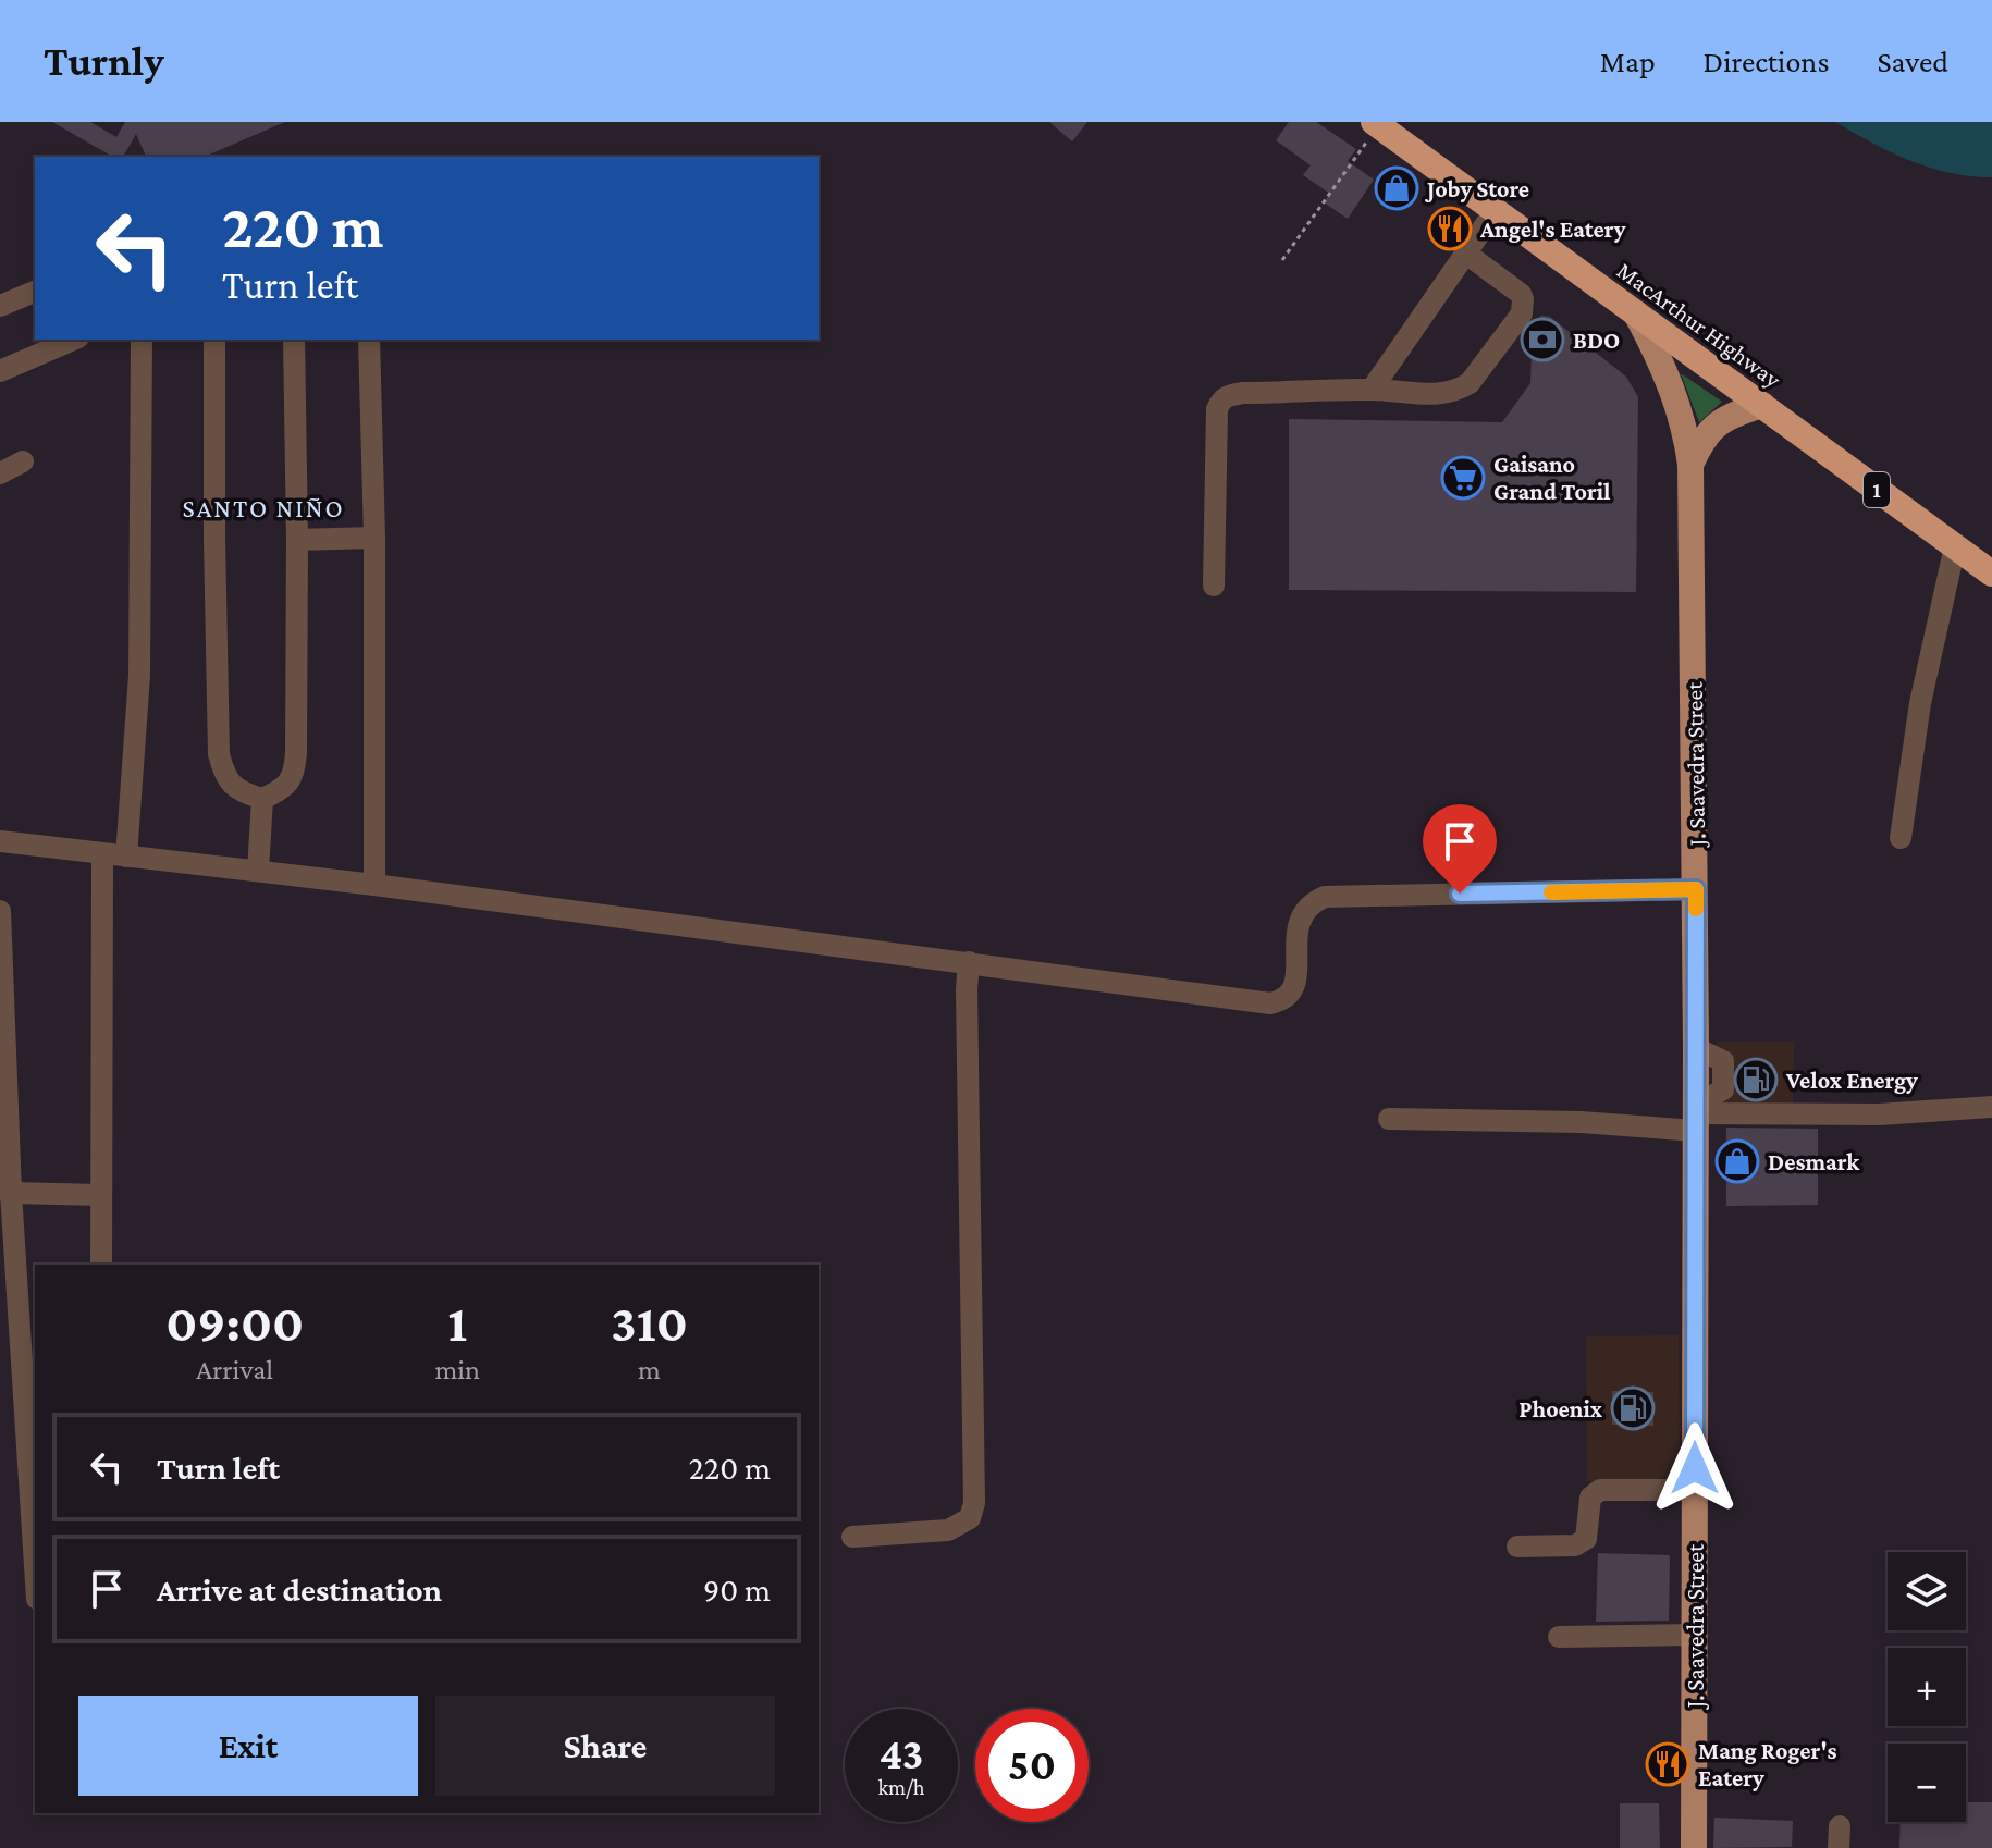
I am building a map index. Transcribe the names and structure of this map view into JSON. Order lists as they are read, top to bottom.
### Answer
{
  "streets": {
    "highway": ["MacArthur Highway", "1"],
    "main road": ["J. Saavedra Street"]
  },
  "crossings": [
    ["MacArthur Highway", "J. Saavedra Street"]
  ],
  "districts": ["SANTO NIÑO"],
  "places": {
    "shop": ["Joby Store", "Desmark"],
    "restaurant": ["Angel's Eatery", "Mang Roger's Eatery"],
    "bank": ["BDO"],
    "supermarket": ["Gaisano Grand Toril"],
    "fuel station": ["Velox Energy", "Phoenix"]
  },
  "page": {
    "header": "Turnly",
    "nav": ["Map", "Directions", "Saved"],
    "turn": ["220 m", "Turn left"],
    "eta": [
      "09:00",
      "Arrival",
      "1",
      "min",
      "310",
      "m"
    ],
    "list": [
      {
        "name": "Turn left",
        "value": "220 m"
      },
      {
        "name": "Arrive at destination",
        "value": "90 m"
      }
    ],
    "map_buttons": ["+", "−"],
    "buttons": ["Exit", "Share"],
    "speed": "43 km/h",
    "limit": "50"
  }
}
